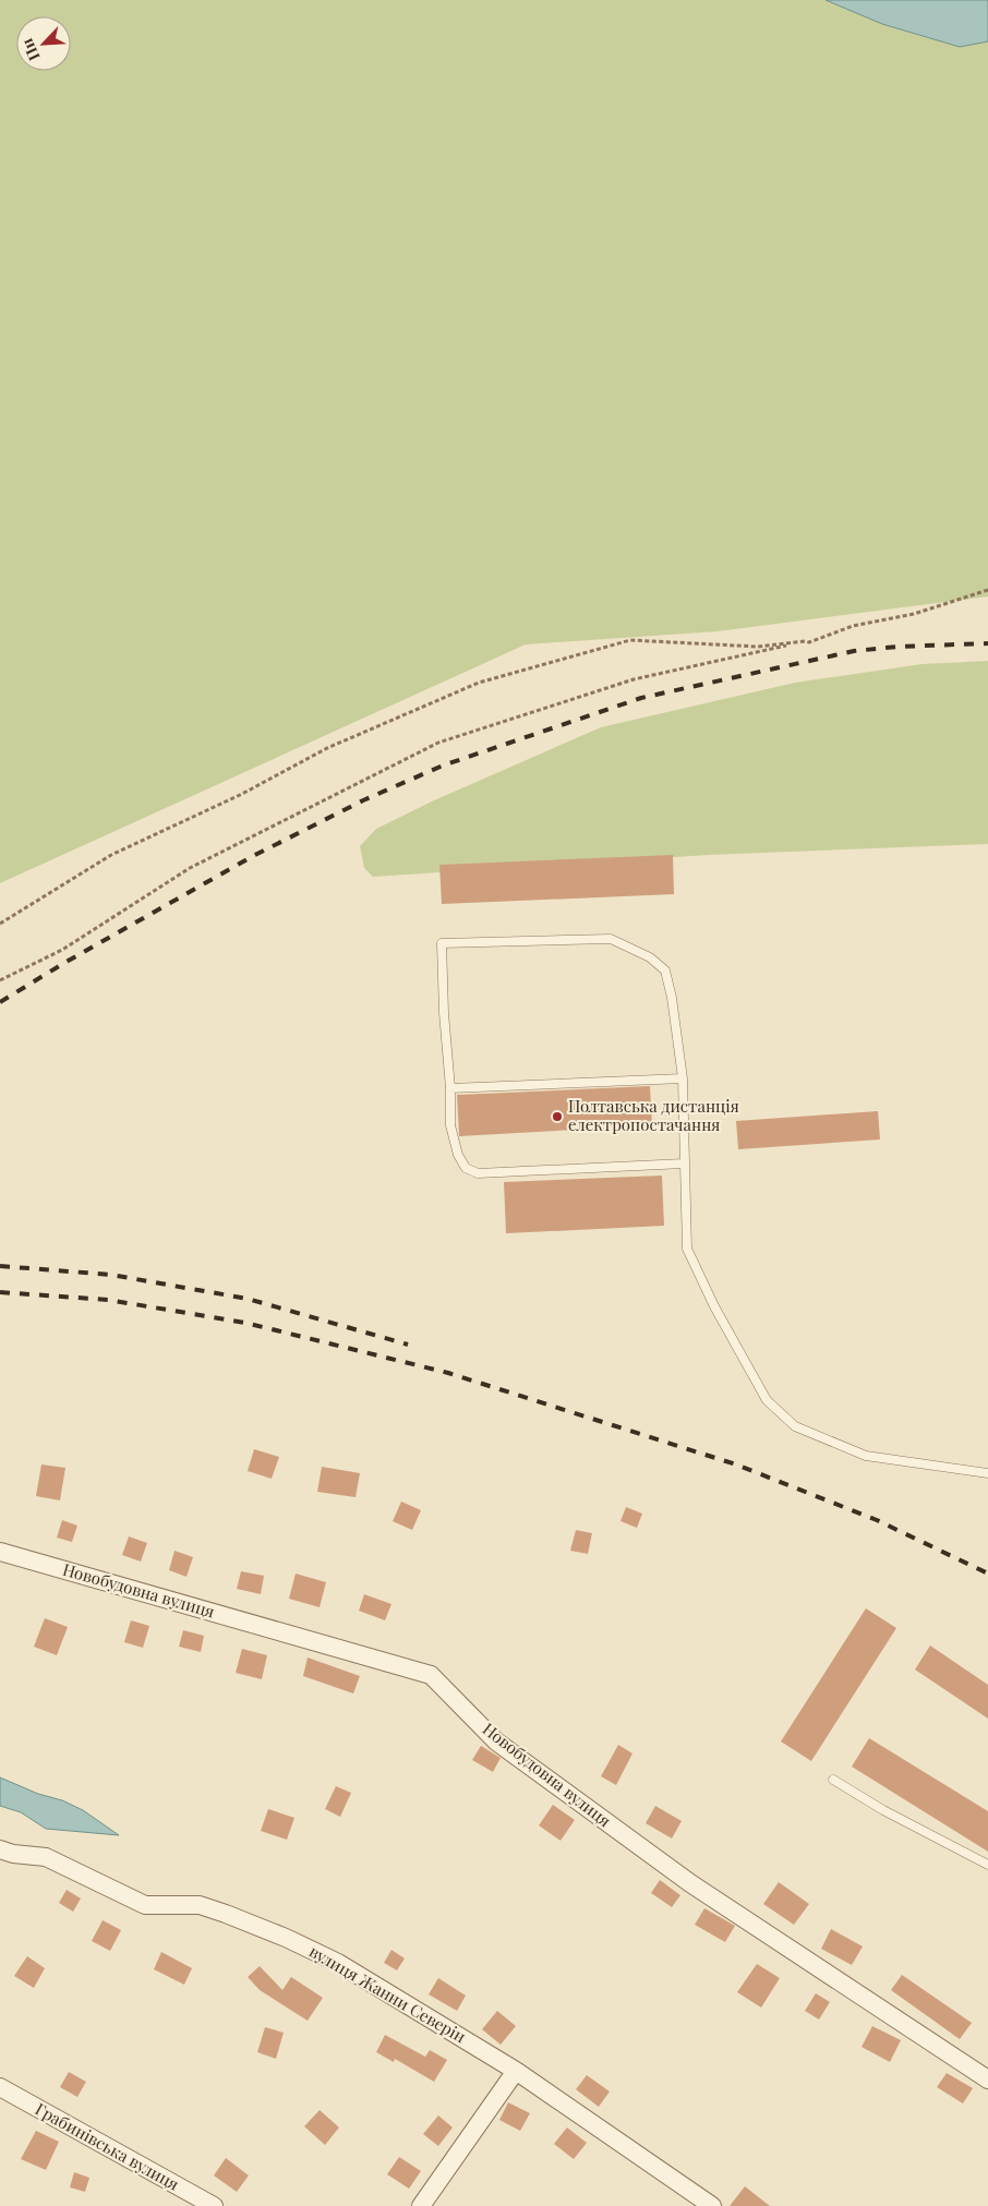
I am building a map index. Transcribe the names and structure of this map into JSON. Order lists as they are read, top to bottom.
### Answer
{
  "streets": {
    "street": ["Новобудовна вулиця", "вулиця Жанни Северін", "Грабинівська вулиця"]
  },
  "places": ["Полтавська дистанція електропостачання"],
  "north": "bottom left"
}
